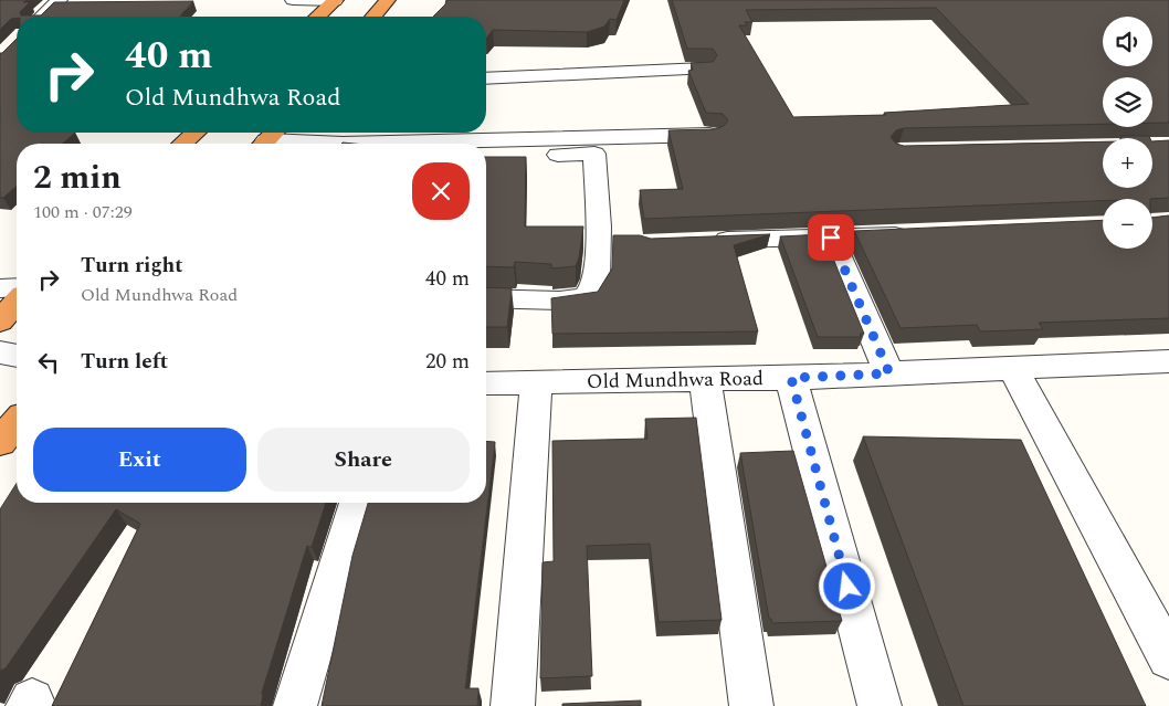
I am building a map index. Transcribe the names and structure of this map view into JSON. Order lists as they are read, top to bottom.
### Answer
{
  "streets": {
    "street": ["Old Mundhwa Road"]
  },
  "page": {
    "map_buttons": ["+", "−"],
    "turn": ["40 m", "Old Mundhwa Road"],
    "heading": ["2 min", "100 m · 07:29"],
    "list": [
      {
        "name": "Turn right",
        "note": "Old Mundhwa Road",
        "value": "40 m"
      },
      {
        "name": "Turn left",
        "value": "20 m"
      }
    ],
    "buttons": ["Exit", "Share"]
  }
}
